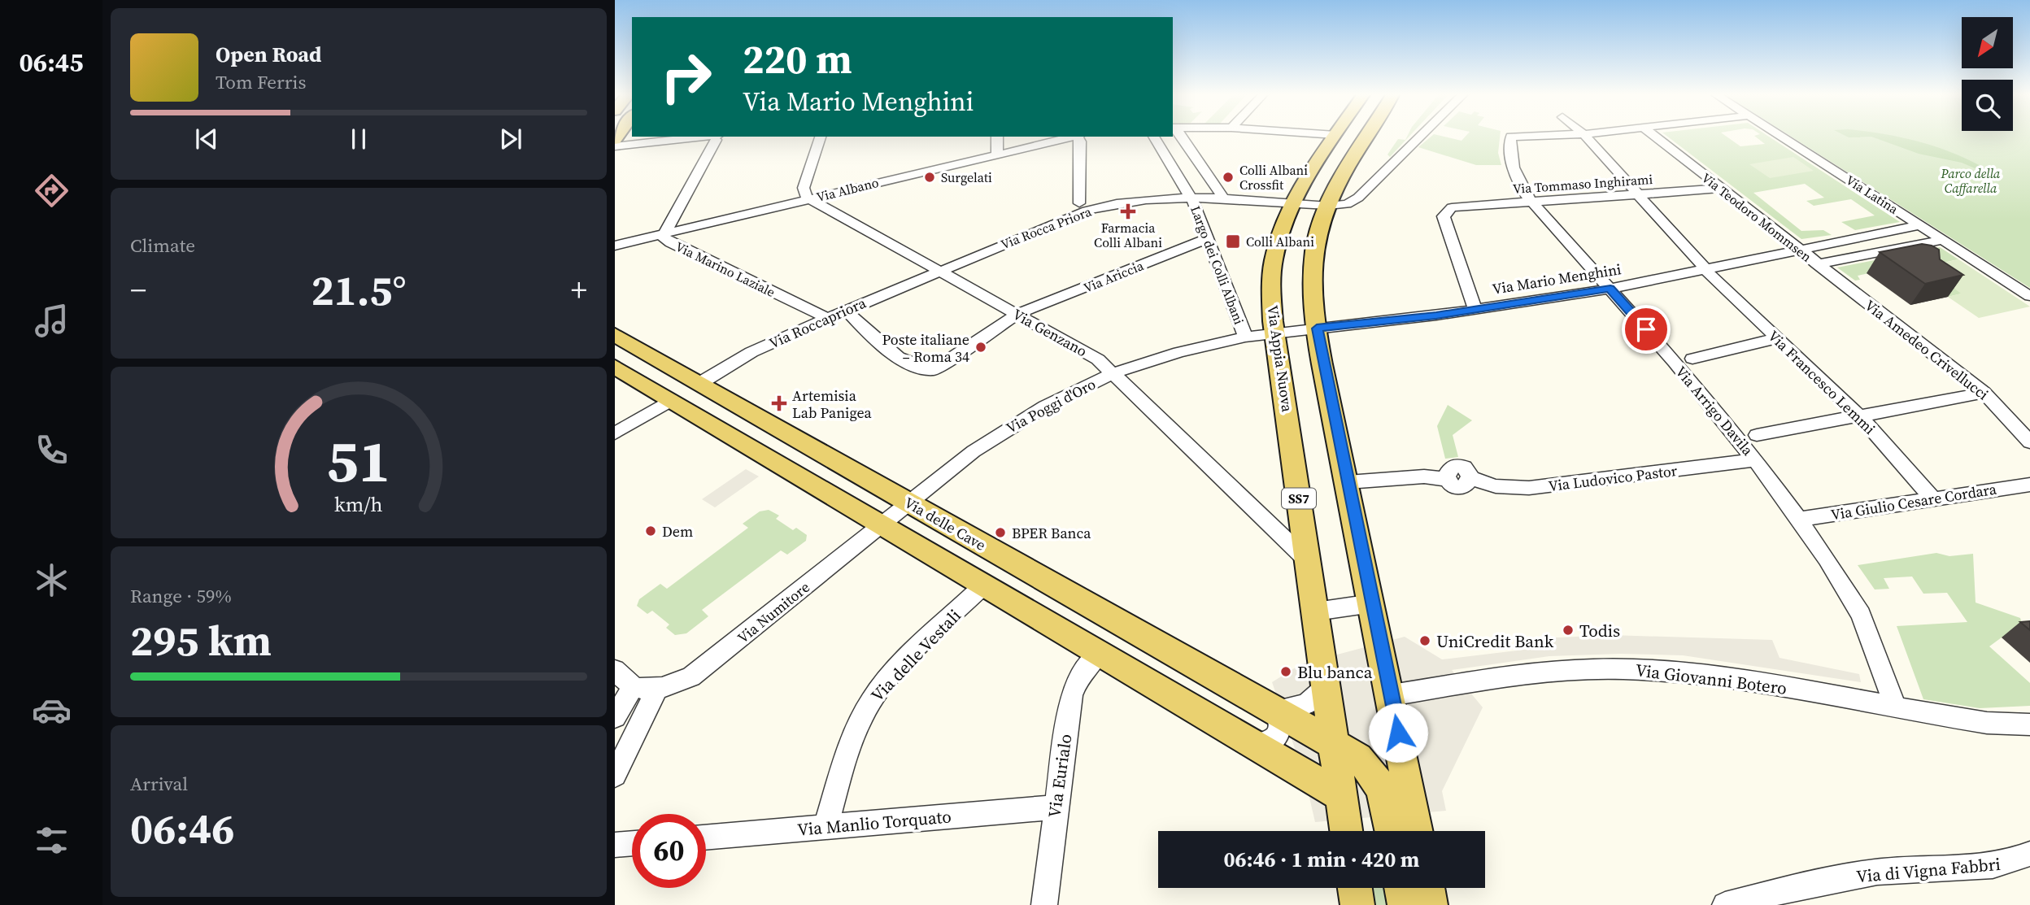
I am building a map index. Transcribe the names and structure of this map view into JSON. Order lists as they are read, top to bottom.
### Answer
{
  "streets": {
    "main road": ["Via Appia Nuova", "SS7", "Via delle Cave"],
    "street": [
      "Via Tommaso Inghirami",
      "Via Albano",
      "Via Latina",
      "Via Teodoro Mommsen",
      "Via Rocca Priora",
      "Largo dei Colli Albani",
      "Via Marino Laziale",
      "Via Ariccia",
      "Via Mario Menghini",
      "Via Roccapriora",
      "Via Genzano",
      "Via Amedeo Crivellucci",
      "Via Francesco Lemmi",
      "Via Poggi d'Oro",
      "Via Arrigo Davila",
      "Via Ludovico Pastor",
      "Via Giulio Cesare Cordara",
      "Via Numitore",
      "Via delle Vestali",
      "Via Giovanni Botero",
      "Via Eurialo",
      "Via Manlio Torquato",
      "Via di Vigna Fabbri"
    ]
  },
  "crossings": [
    ["Via Tommaso Inghirami", "Via Teodoro Mommsen"],
    ["Via Tommaso Inghirami", "Via Mario Menghini"],
    ["Via Tommaso Inghirami", "Via Francesco Lemmi"],
    ["Via Tommaso Inghirami", "Via Arrigo Davila"],
    ["Via Albano", "Via Marino Laziale"],
    ["Via Albano", "Via Genzano"],
    ["Via Latina", "Via Mario Menghini"],
    ["Via Teodoro Mommsen", "Via Mario Menghini"],
    ["Via Teodoro Mommsen", "Via Amedeo Crivellucci"],
    ["Via Rocca Priora", "Largo dei Colli Albani"],
    ["Via Rocca Priora", "Via Roccapriora"],
    ["Via Rocca Priora", "Via Genzano"],
    ["Largo dei Colli Albani", "Via Ariccia"],
    ["Largo dei Colli Albani", "Via Mario Menghini"],
    ["Largo dei Colli Albani", "Via Appia Nuova"],
    ["Largo dei Colli Albani", "Via Poggi d'Oro"],
    ["Via Marino Laziale", "Via Roccapriora"],
    ["Via Ariccia", "Via Roccapriora"],
    ["Via Ariccia", "Via Genzano"],
    ["Via Mario Menghini", "Via Francesco Lemmi"],
    ["Via Mario Menghini", "Via Arrigo Davila"],
    ["Via Roccapriora", "Via Genzano"],
    ["Via Roccapriora", "Via delle Cave"],
    ["Via Genzano", "Via Appia Nuova"],
    ["Via Genzano", "Via Poggi d'Oro"],
    ["Via Appia Nuova", "Via delle Cave"],
    ["Via Francesco Lemmi", "Via Giulio Cesare Cordara"],
    ["Via Poggi d'Oro", "Via delle Cave"],
    ["Via Poggi d'Oro", "Via Numitore"],
    ["Via Arrigo Davila", "Via Ludovico Pastor"],
    ["Via Arrigo Davila", "Via Giulio Cesare Cordara"],
    ["Via Arrigo Davila", "Via Giovanni Botero"],
    ["Via delle Vestali", "Via Manlio Torquato"],
    ["Via Eurialo", "Via Manlio Torquato"]
  ],
  "parks": ["Parco della Caffarella"],
  "places": {
    "other": [
      "Surgelati",
      "Colli Albani Crossfit",
      "Poste italiane – Roma 34",
      "Dem",
      "BPER Banca",
      "Todis",
      "UniCredit Bank",
      "Blu banca"
    ],
    "health": ["Farmacia Colli Albani", "Artemisia Lab Panigea"],
    "transit": ["Colli Albani"]
  },
  "north": "bottom left",
  "page": {
    "tabs": "06:45",
    "turn": ["220 m", "Via Mario Menghini"],
    "song": ["Open Road", "Tom Ferris"],
    "tile": [
      "Climate",
      ["Range · 59%", "295 km"],
      ["Arrival", "06:46"]
    ],
    "heat": ["−", "21.5°", "+"],
    "limit": "60",
    "trip": "06:46 · 1 min · 420 m",
    "gauge": ["51", "km/h"]
  }
}
